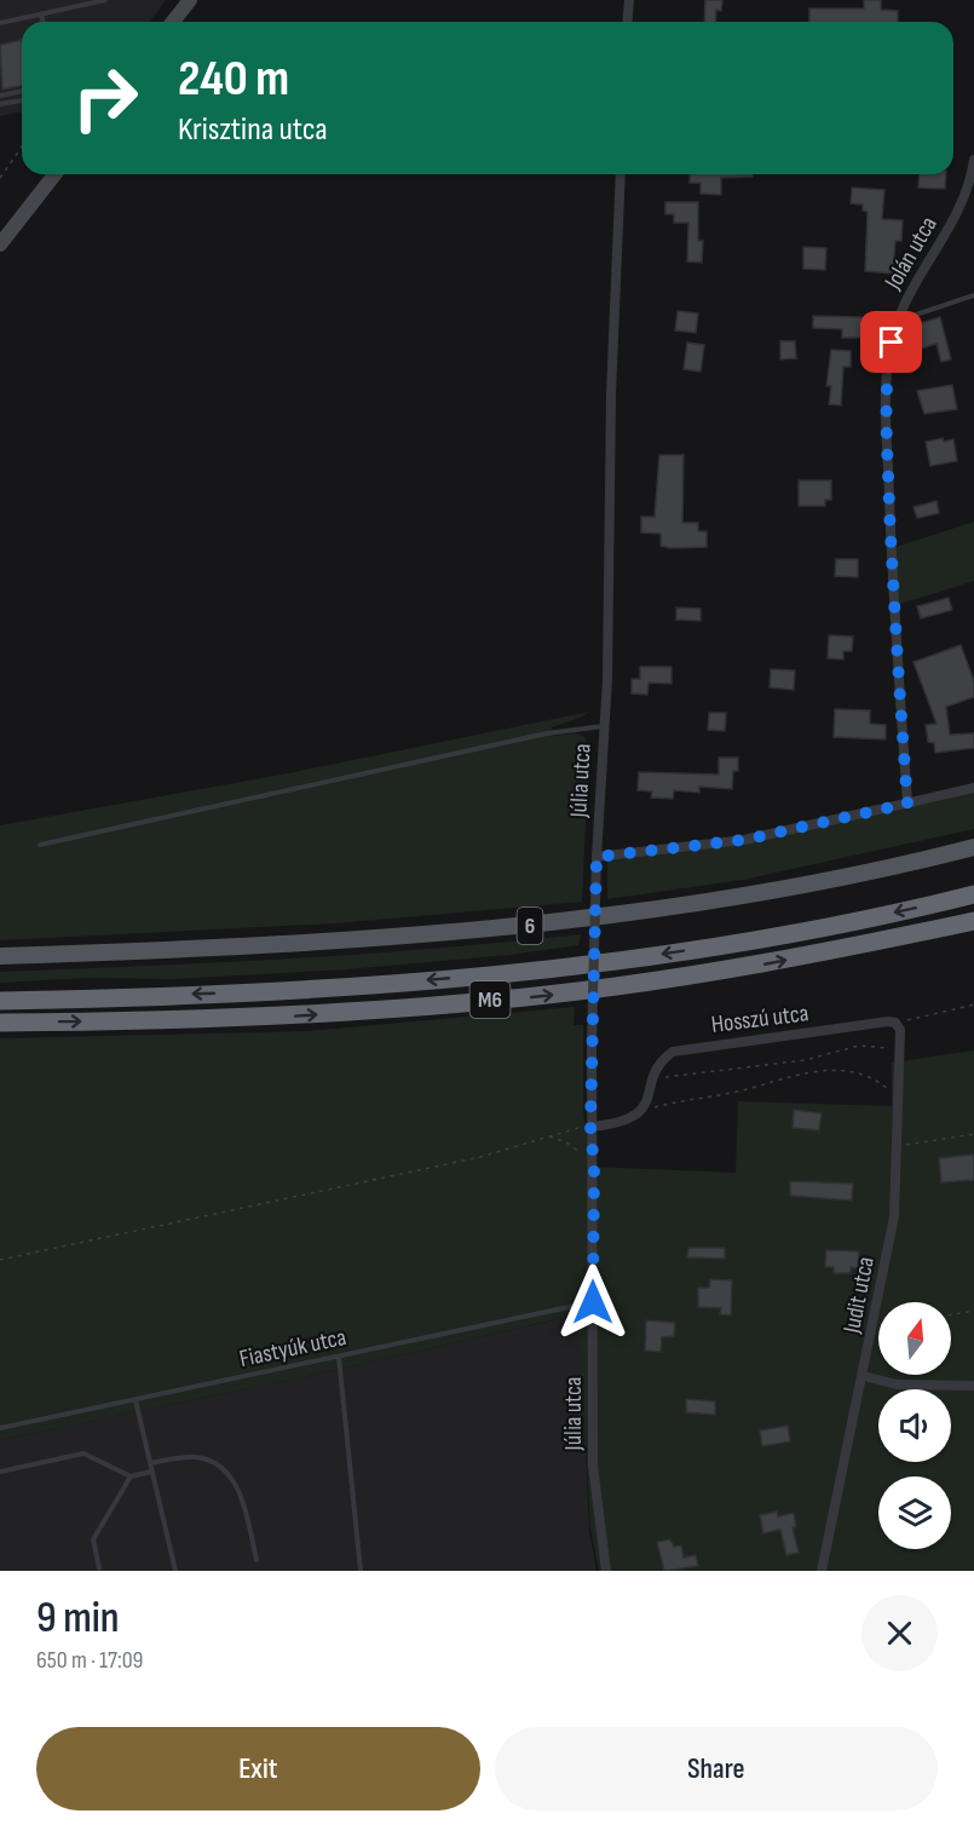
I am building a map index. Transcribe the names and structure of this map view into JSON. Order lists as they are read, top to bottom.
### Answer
{
  "streets": {
    "highway": ["M6"],
    "main road": ["6"],
    "street": [
      "Jolán utca",
      "Júlia utca",
      "Hosszú utca",
      "Judit utca"
    ],
    "lane": ["Fiastyúk utca"]
  },
  "crossings": [
    ["Júlia utca", "Fiastyúk utca"],
    ["Hosszú utca", "Judit utca"]
  ],
  "north": "top",
  "page": {
    "turn": ["240 m", "Krisztina utca"],
    "heading": ["9 min", "650 m · 17:09"],
    "buttons": ["Exit", "Share"]
  }
}
